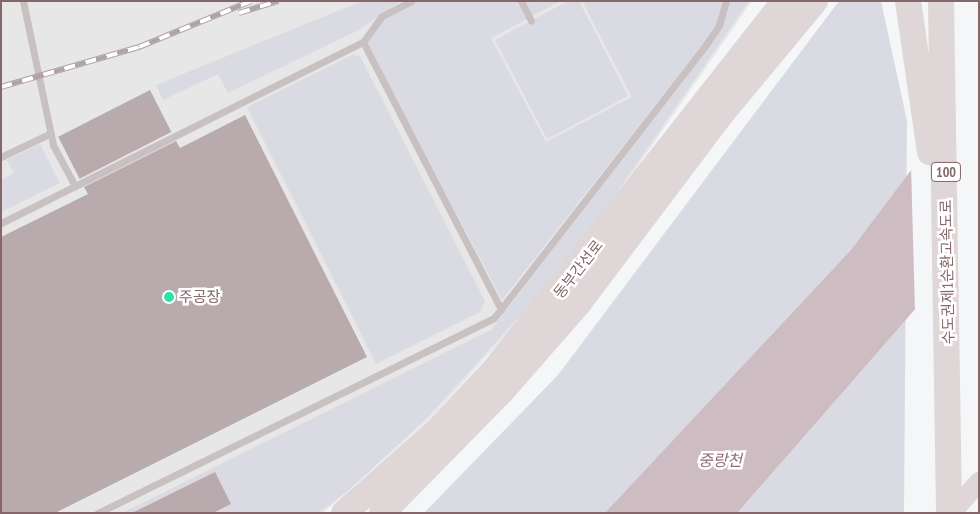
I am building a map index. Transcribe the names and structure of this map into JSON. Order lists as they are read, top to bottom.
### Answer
{
  "streets": {
    "highway": ["100", "동부간선로", "수도권제1순환고속도로"]
  },
  "water": ["중랑천"],
  "places": ["주공장"]
}
